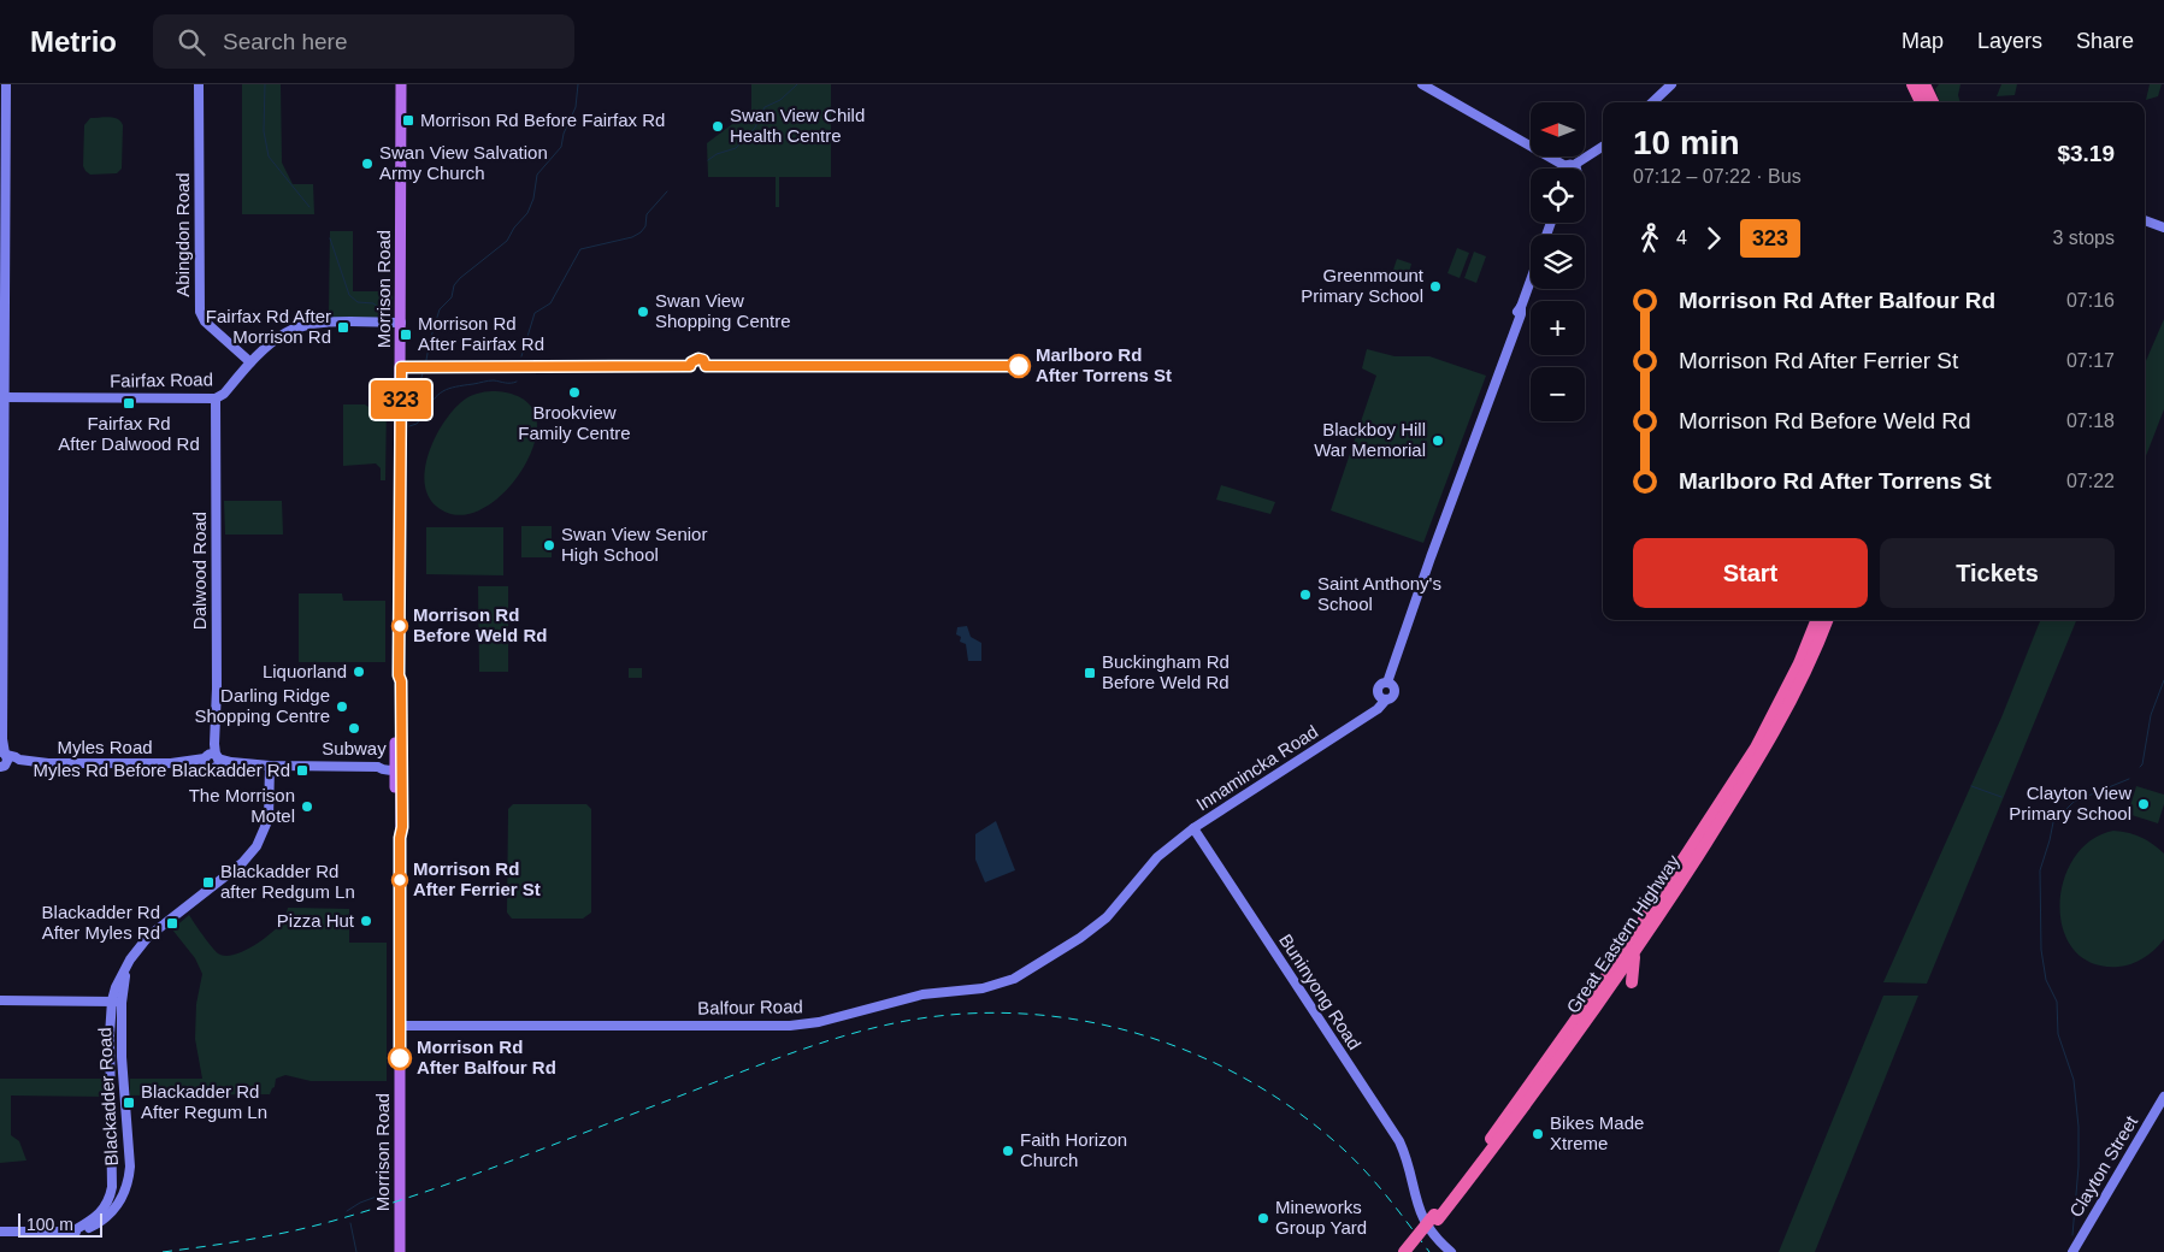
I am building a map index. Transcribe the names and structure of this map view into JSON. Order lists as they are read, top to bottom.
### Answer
{
  "streets": {
    "highway": ["Great Eastern Highway"],
    "main road": ["Morrison Road"],
    "street": [
      "Abingdon Road",
      "Fairfax Road",
      "Dalwood Road",
      "Myles Road",
      "Innamincka Road",
      "Buninyong Road",
      "Balfour Road",
      "Blackadder Road",
      "Clayton Street"
    ]
  },
  "crossings": [
    ["Abingdon Road", "Fairfax Road"],
    ["Morrison Road", "Fairfax Road"],
    ["Morrison Road", "Myles Road"],
    ["Morrison Road", "Balfour Road"],
    ["Fairfax Road", "Dalwood Road"],
    ["Dalwood Road", "Myles Road"],
    ["Myles Road", "Blackadder Road"],
    ["Innamincka Road", "Buninyong Road"],
    ["Innamincka Road", "Balfour Road"]
  ],
  "places": {
    "transit": [
      "Morrison Rd Before Fairfax Rd",
      "Fairfax Rd After Morrison Rd",
      "Morrison Rd After Fairfax Rd",
      "Fairfax Rd After Dalwood Rd",
      "Buckingham Rd Before Weld Rd",
      "Myles Rd Before Blackadder Rd",
      "Blackadder Rd after Redgum Ln",
      "Blackadder Rd After Myles Rd",
      "Blackadder Rd After Regum Ln"
    ],
    "other": [
      "Swan View Child Health Centre",
      "Swan View Salvation Army Church",
      "Greenmount Primary School",
      "Swan View Shopping Centre",
      "Marlboro Rd After Torrens St",
      "Brookview Family Centre",
      "Blackboy Hill War Memorial",
      "Swan View Senior High School",
      "Saint Anthony's School",
      "Morrison Rd Before Weld Rd",
      "Liquorland",
      "Darling Ridge Shopping Centre",
      "Subway",
      "Clayton View Primary School",
      "The Morrison Motel",
      "Morrison Rd After Ferrier St",
      "Pizza Hut",
      "Morrison Rd After Balfour Rd",
      "Bikes Made Xtreme",
      "Faith Horizon Church",
      "Mineworks Group Yard"
    ]
  },
  "lines": ["bus line 323"],
  "scale_bar": "100 m",
  "north": "left",
  "page": {
    "header": "Metrio",
    "search": "Search here",
    "nav": ["Map", "Layers", "Share"],
    "on_map": "323",
    "map_buttons": ["+", "−"],
    "heading": ["10 min", "07:12 – 07:22 · Bus", "$3.19"],
    "legs": ["4", "323", "3 stops"],
    "list": [
      {
        "name": "Morrison Rd After Balfour Rd",
        "value": "07:16"
      },
      {
        "name": "Morrison Rd After Ferrier St",
        "value": "07:17"
      },
      {
        "name": "Morrison Rd Before Weld Rd",
        "value": "07:18"
      },
      {
        "name": "Marlboro Rd After Torrens St",
        "value": "07:22"
      }
    ],
    "buttons": ["Start", "Tickets"],
    "scale": "100 m"
  }
}
